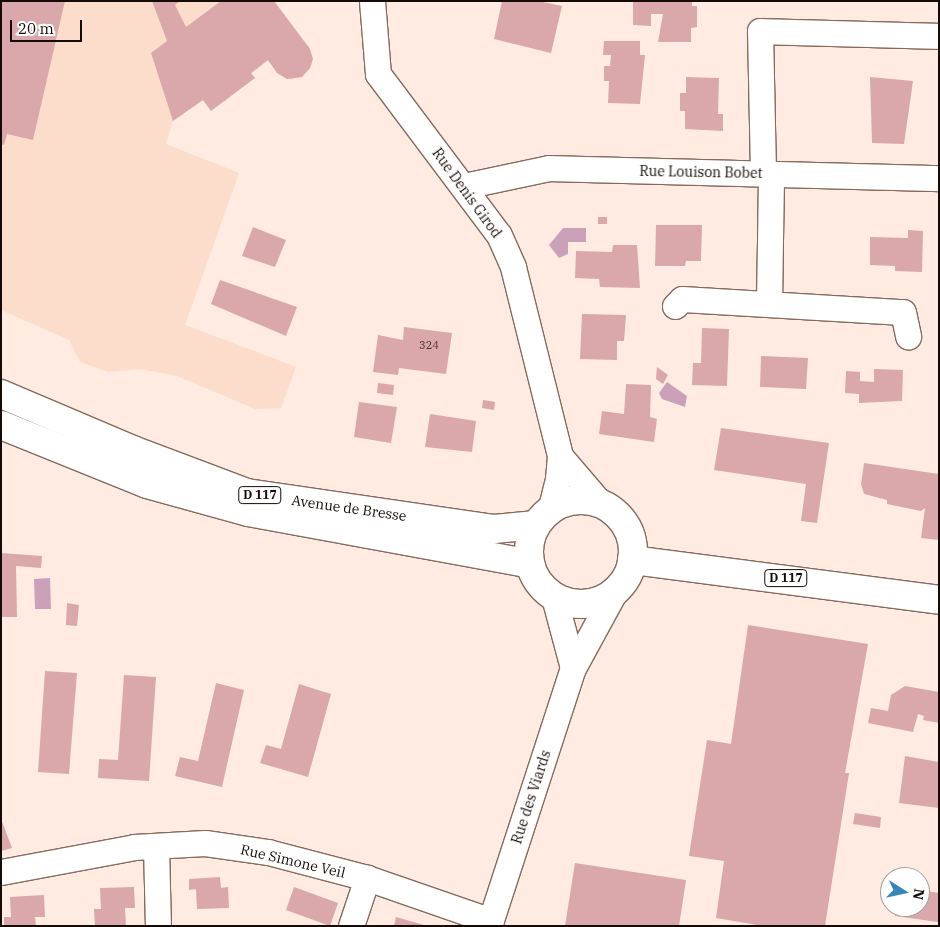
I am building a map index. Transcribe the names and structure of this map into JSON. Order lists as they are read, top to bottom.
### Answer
{
  "streets": {
    "main road": ["D 117", "Avenue de Bresse"],
    "street": [
      "Rue Louison Bobet",
      "Rue Denis Girod",
      "Rue des Viards",
      "Rue Simone Veil"
    ]
  },
  "crossings": [
    ["Rue Louison Bobet", "Rue Denis Girod"],
    ["Rue Denis Girod", "D 117"],
    ["Rue Denis Girod", "Avenue de Bresse"],
    ["Rue Denis Girod", "Rue des Viards"],
    ["D 117", "Avenue de Bresse"],
    ["D 117", "Rue des Viards"],
    ["Avenue de Bresse", "Rue des Viards"],
    ["Rue des Viards", "Rue Simone Veil"]
  ],
  "house_numbers": ["324"],
  "scale_bar": "20 m",
  "north": "right"
}
